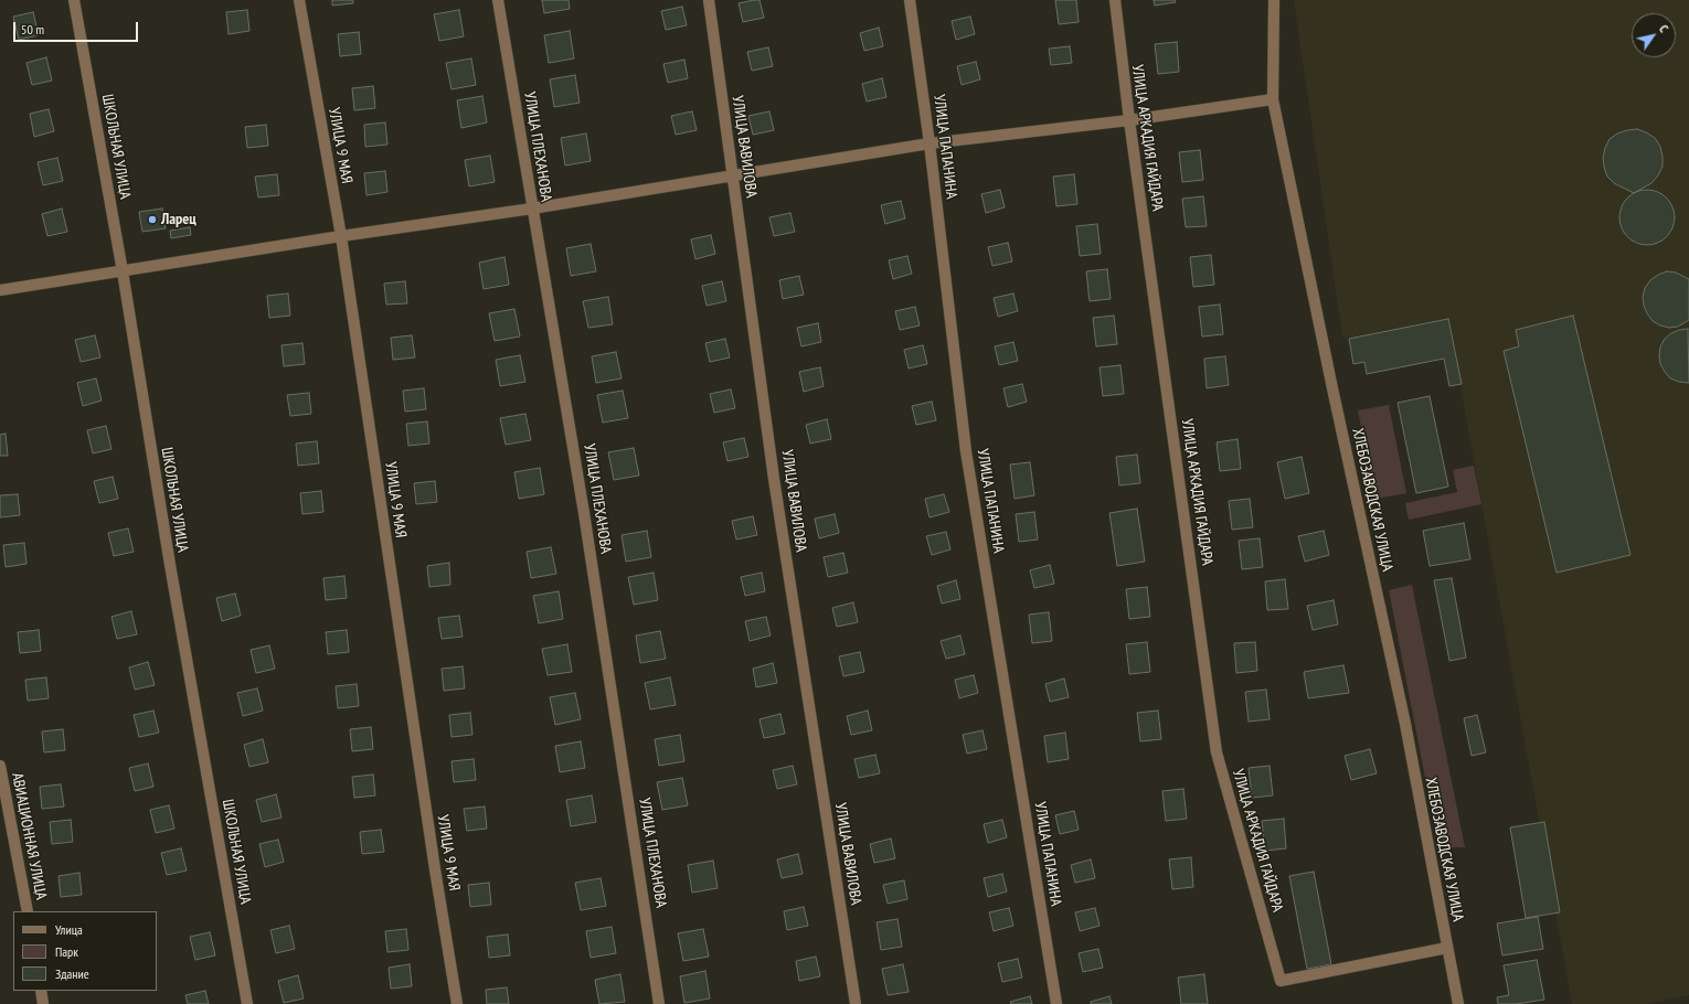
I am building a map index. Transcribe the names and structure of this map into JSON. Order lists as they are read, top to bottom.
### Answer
{
  "streets": {
    "street": [
      "УЛИЦА АРКАДИЯ ГАЙДАРА",
      "УЛИЦА 9 МАЯ",
      "ШКОЛЬНАЯ УЛИЦА",
      "УЛИЦА ПЛЕХАНОВА",
      "УЛИЦА ВАВИЛОВА",
      "УЛИЦА ПАПАНИНА",
      "ХЛЕБОЗАВОДСКАЯ УЛИЦА",
      "АВИАЦИОННАЯ УЛИЦА"
    ]
  },
  "crossings": [
    ["УЛИЦА АРКАДИЯ ГАЙДАРА", "ХЛЕБОЗАВОДСКАЯ УЛИЦА"]
  ],
  "places": ["Ларец"],
  "legend": ["Улица", "Парк", "Здание"],
  "scale_bar": "50 m",
  "north": "top right"
}
